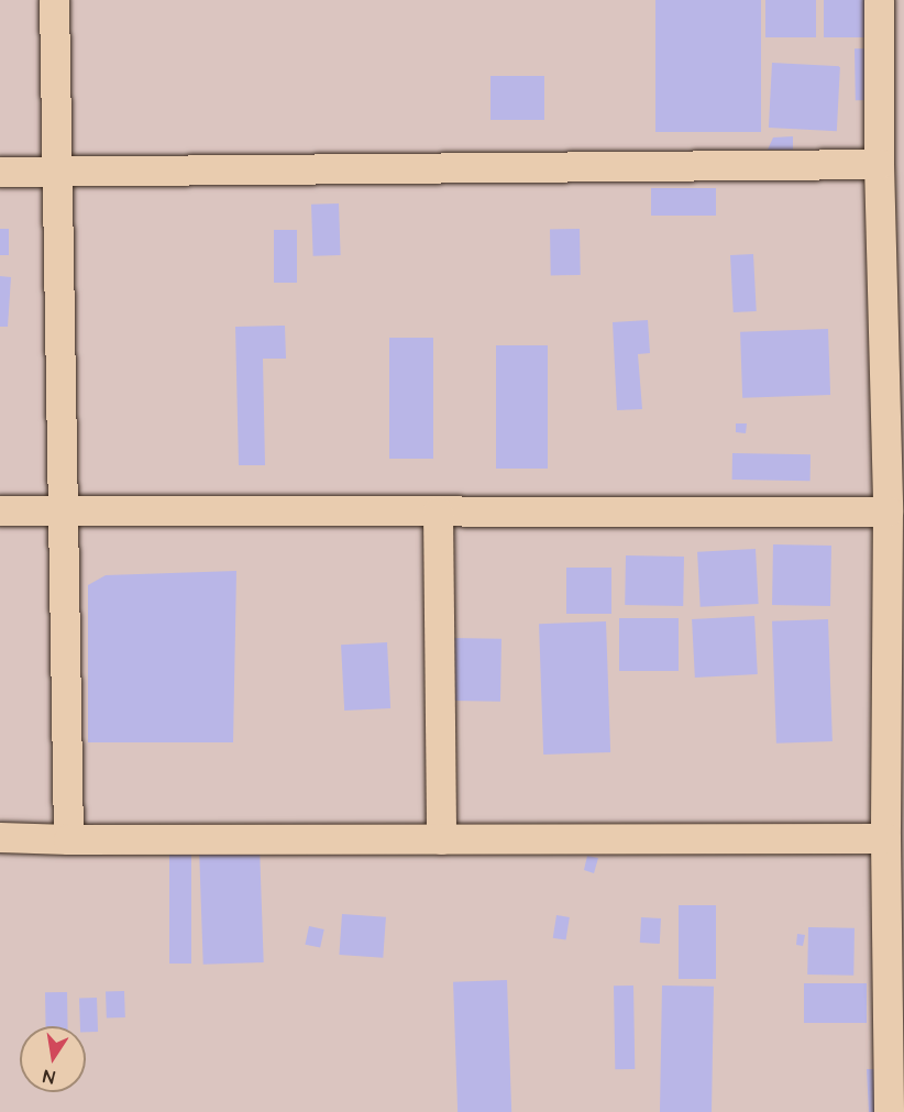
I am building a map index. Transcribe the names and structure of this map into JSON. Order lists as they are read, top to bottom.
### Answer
{
  "north": "bottom"
}
